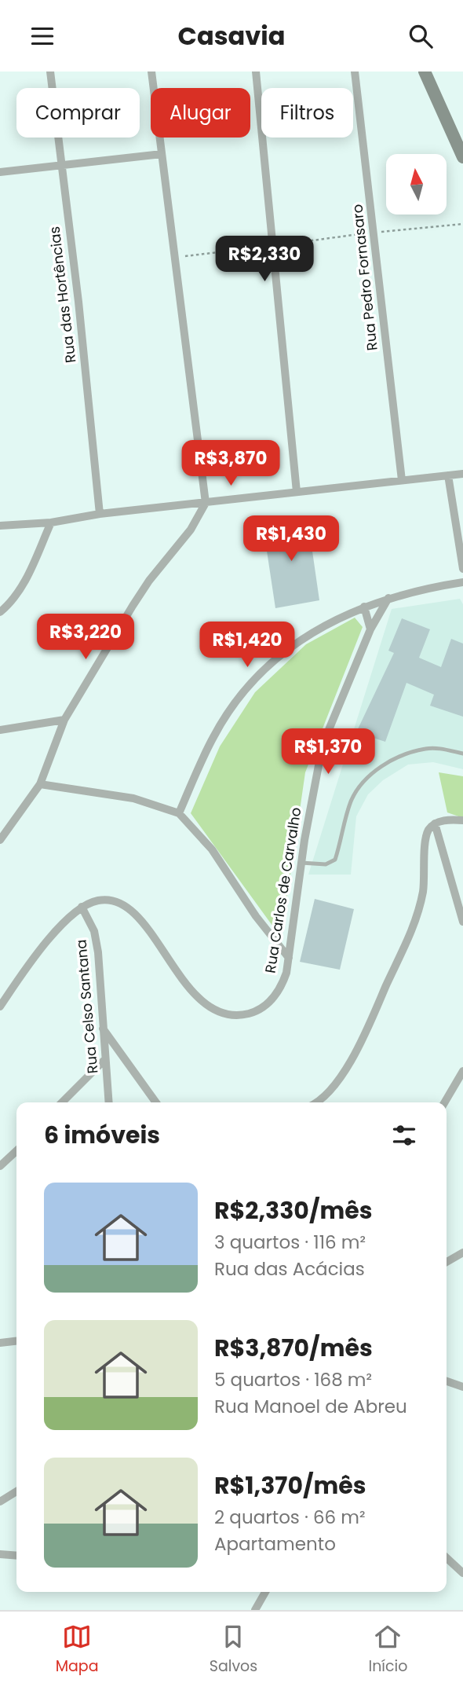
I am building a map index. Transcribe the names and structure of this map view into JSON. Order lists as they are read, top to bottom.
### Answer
{
  "streets": {
    "street": [
      "Rua Pedro Fornasaro",
      "Rua das Hortências",
      "Rua Carlos de Carvalho",
      "Rua Celso Santana"
    ]
  },
  "crossings": [
    ["Rua Carlos de Carvalho", "Rua Celso Santana"]
  ],
  "north": "top",
  "page": {
    "header": "Casavia",
    "chip": ["Comprar", "Alugar", "Filtros"],
    "price": [
      "R$2,330",
      "R$3,870",
      "R$1,430",
      "R$3,220",
      "R$1,420",
      "R$1,370"
    ],
    "heading": "6 imóveis",
    "list": [
      {
        "name": "R$2,330/mês",
        "note": "3 quartos · 116 m² · Rua das Acácias"
      },
      {
        "name": "R$3,870/mês",
        "note": "5 quartos · 168 m² · Rua Manoel de Abreu"
      },
      {
        "name": "R$1,370/mês",
        "note": "2 quartos · 66 m² · Apartamento"
      }
    ],
    "tabs": ["Mapa", "Salvos", "Início"]
  }
}
